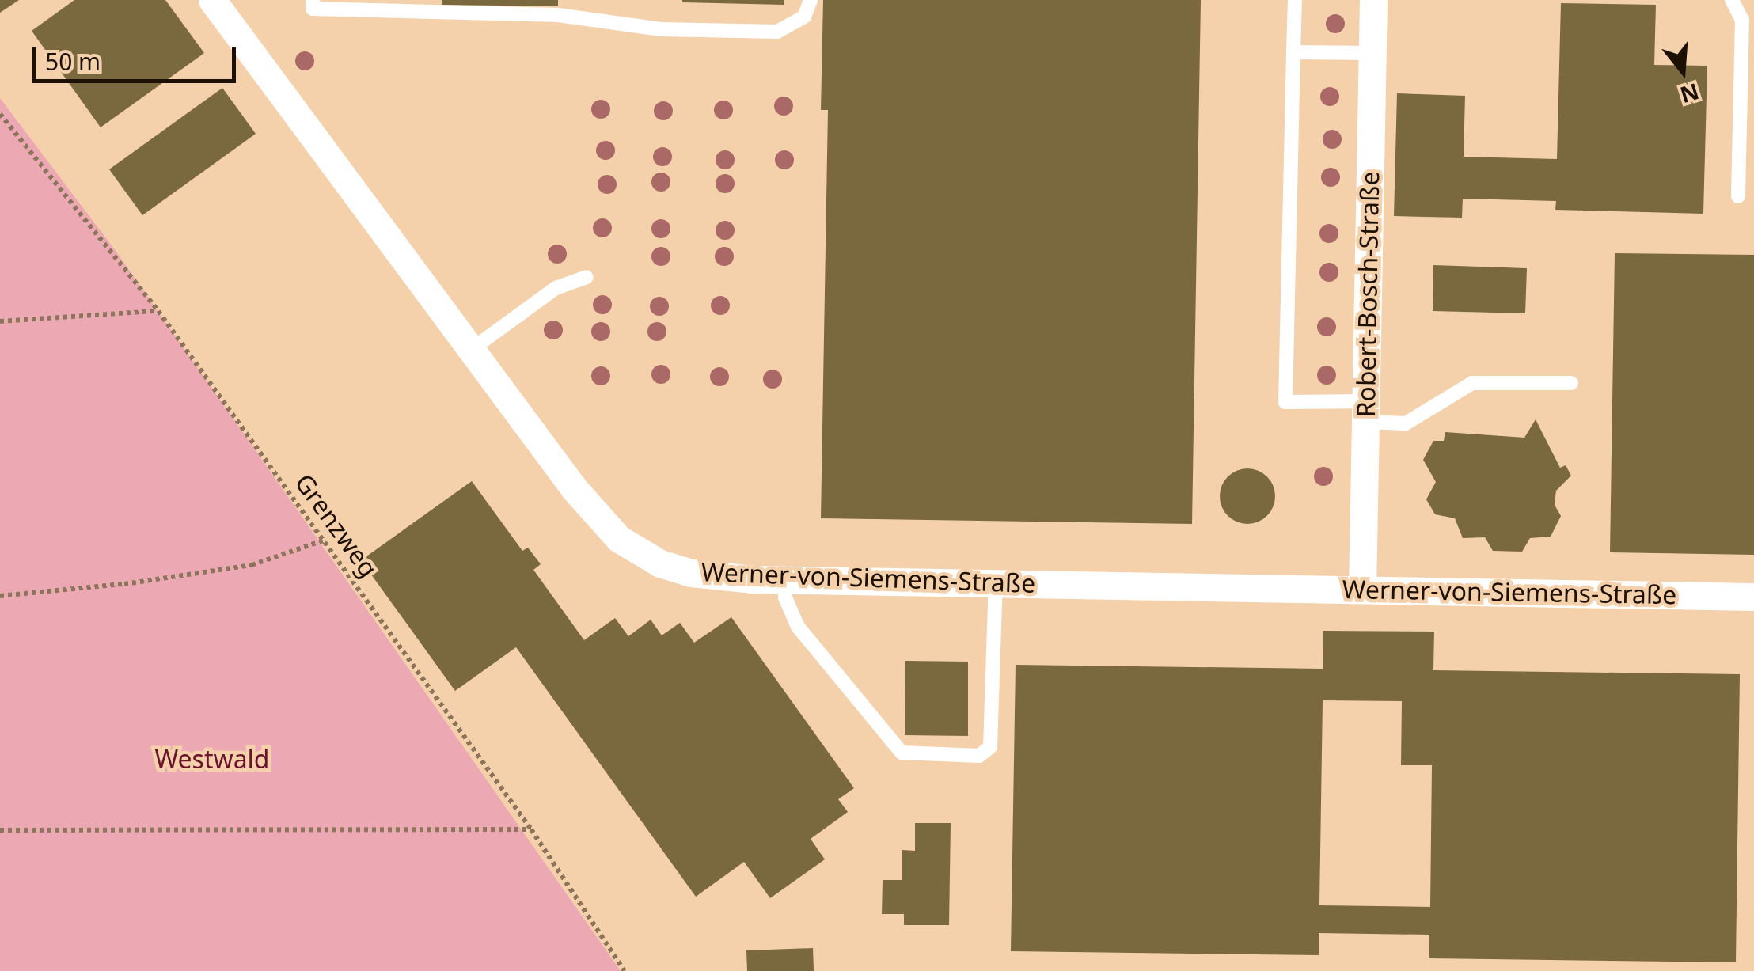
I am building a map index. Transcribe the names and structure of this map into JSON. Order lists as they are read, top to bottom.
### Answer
{
  "streets": {
    "street": ["Robert-Bosch-Straße", "Werner-von-Siemens-Straße"],
    "path": ["Grenzweg"]
  },
  "crossings": [
    ["Robert-Bosch-Straße", "Werner-von-Siemens-Straße"]
  ],
  "parks": ["Westwald"],
  "scale_bar": "50 m",
  "north": "bottom"
}
